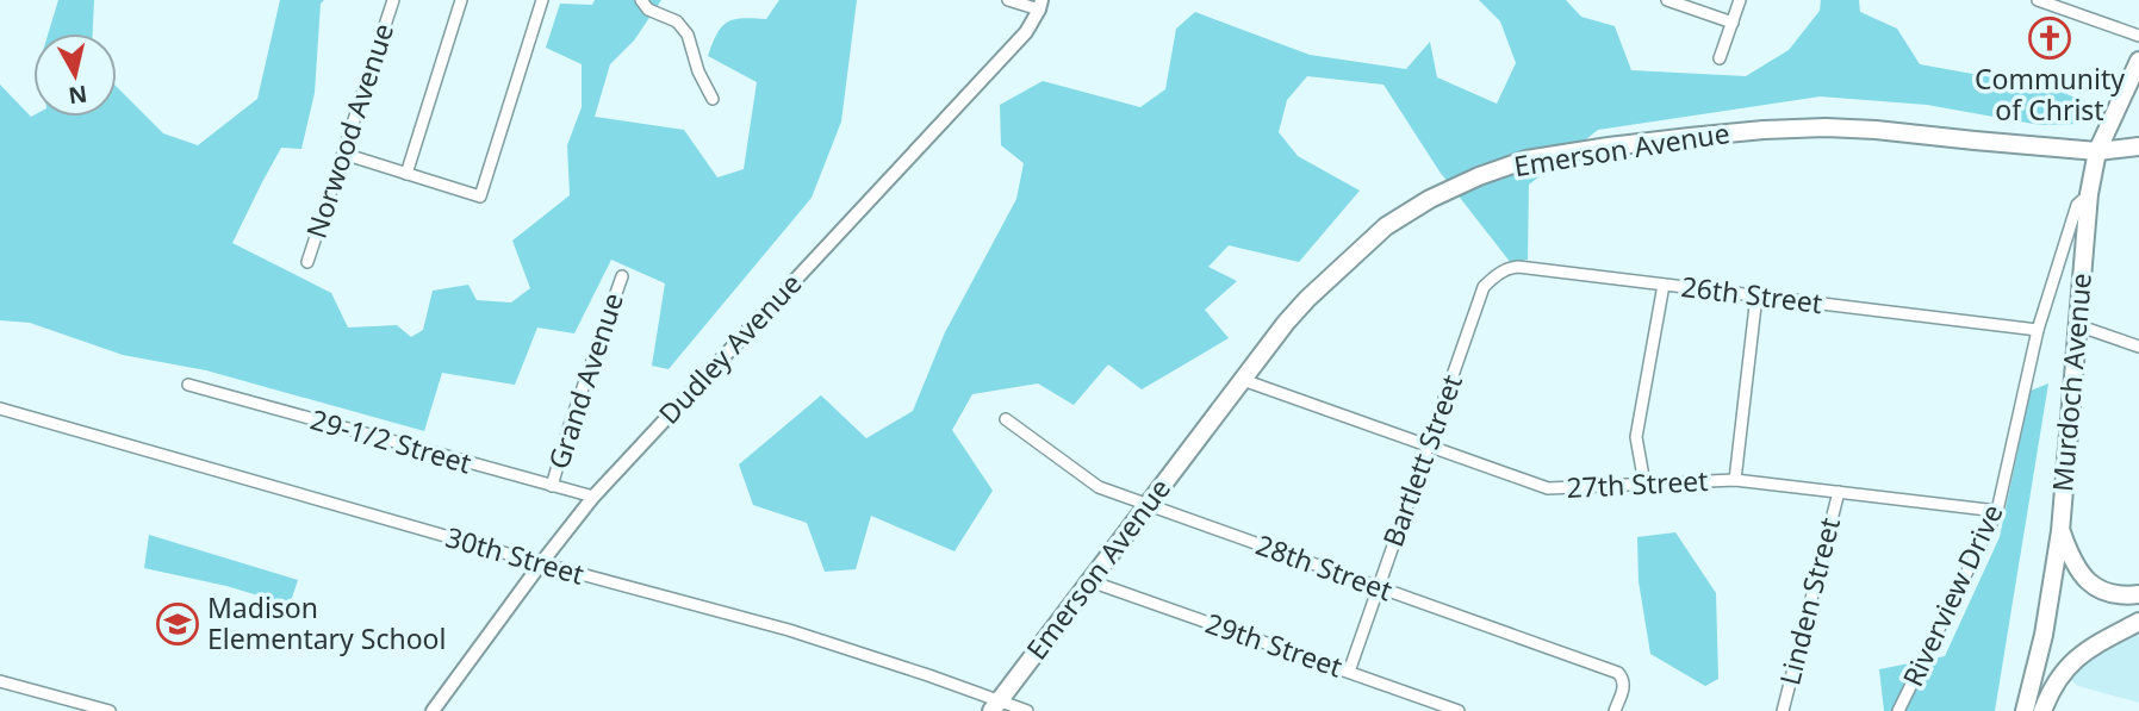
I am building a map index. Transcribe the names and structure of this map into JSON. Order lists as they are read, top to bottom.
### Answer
{
  "streets": {
    "main road": ["Emerson Avenue", "Murdoch Avenue"],
    "street": [
      "Norwood Avenue",
      "26th Street",
      "Dudley Avenue",
      "Grand Avenue",
      "29-1/2 Street",
      "Bartlett Street",
      "27th Street",
      "30th Street",
      "28th Street",
      "Riverview Drive",
      "Linden Street",
      "29th Street"
    ]
  },
  "crossings": [
    ["Emerson Avenue", "Murdoch Avenue"],
    ["Emerson Avenue", "27th Street"],
    ["Emerson Avenue", "30th Street"],
    ["Emerson Avenue", "28th Street"],
    ["Emerson Avenue", "29th Street"],
    ["26th Street", "Bartlett Street"],
    ["26th Street", "Riverview Drive"],
    ["Dudley Avenue", "29-1/2 Street"],
    ["Dudley Avenue", "30th Street"],
    ["Grand Avenue", "29-1/2 Street"],
    ["Murdoch Avenue", "Riverview Drive"],
    ["Bartlett Street", "27th Street"],
    ["Bartlett Street", "28th Street"],
    ["Bartlett Street", "29th Street"],
    ["27th Street", "Riverview Drive"],
    ["27th Street", "Linden Street"]
  ],
  "places": {
    "church": ["Community of Christ"],
    "school or university": ["Madison Elementary School"]
  },
  "north": "bottom"
}
